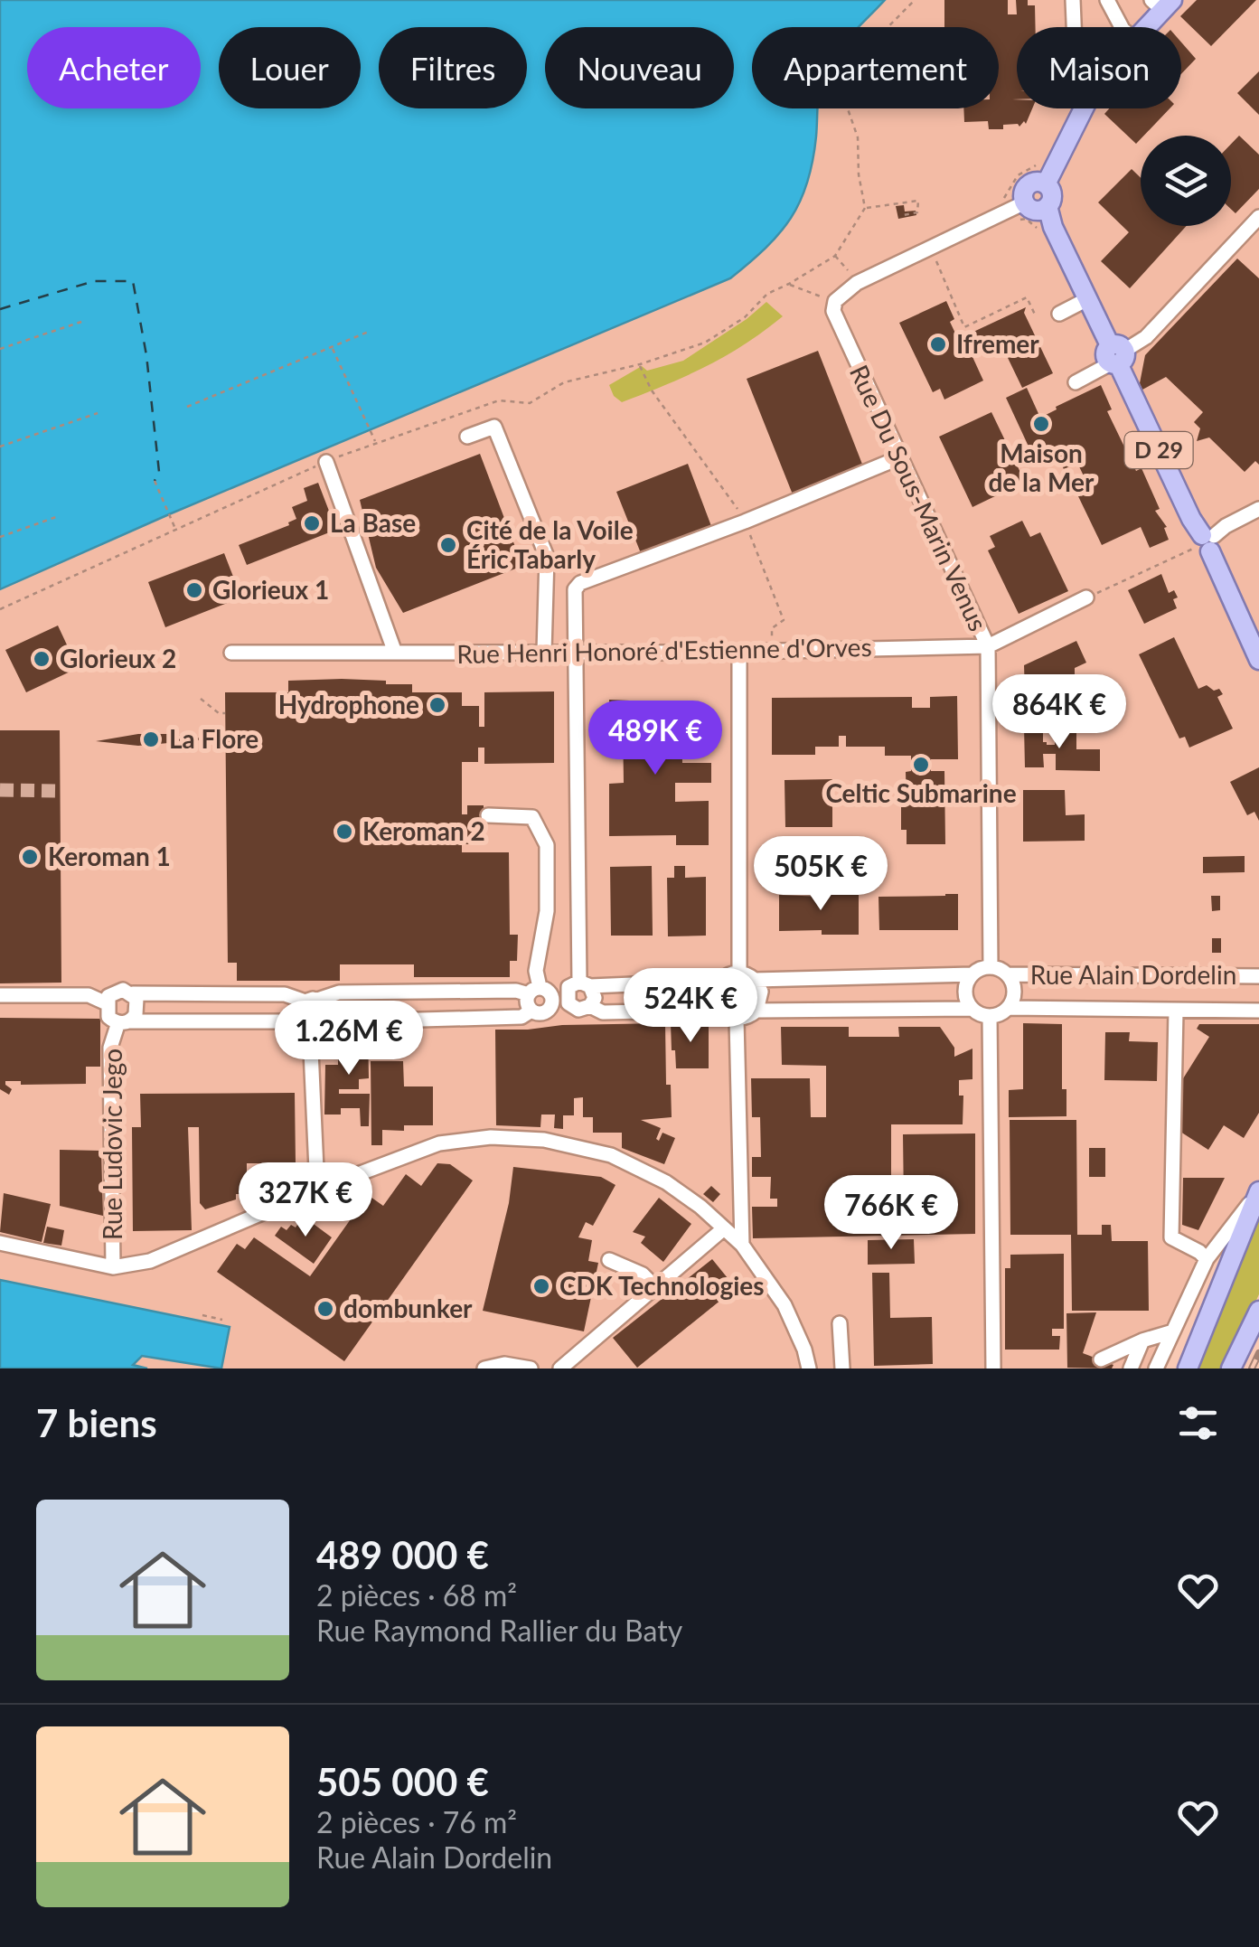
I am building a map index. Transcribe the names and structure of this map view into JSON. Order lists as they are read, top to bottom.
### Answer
{
  "streets": {
    "main road": ["D 29"],
    "street": [
      "Rue Du Sous-Marin Venus",
      "Rue Henri Honoré d'Estienne d'Orves",
      "Rue Alain Dordelin",
      "Rue Ludovic Jego"
    ]
  },
  "crossings": [
    ["Rue Du Sous-Marin Venus", "Rue Henri Honoré d'Estienne d'Orves"],
    ["Rue Du Sous-Marin Venus", "Rue Alain Dordelin"]
  ],
  "places": [
    "Ifremer",
    "Maison de la Mer",
    "La Base",
    "Cité de la Voile Éric Tabarly",
    "Glorieux 1",
    "Glorieux 2",
    "Hydrophone",
    "La Flore",
    "Celtic Submarine",
    "Keroman 2",
    "Keroman 1",
    "CDK Technologies",
    "dombunker"
  ],
  "page": {
    "chip": [
      "Acheter",
      "Louer",
      "Filtres",
      "Nouveau",
      "Appartement",
      "Maison"
    ],
    "price": [
      "864K €",
      "489K €",
      "505K €",
      "524K €",
      "1.26M €",
      "327K €",
      "766K €"
    ],
    "heading": "7 biens",
    "list": [
      {
        "name": "489 000 €",
        "note": "2 pièces · 68 m² · Rue Raymond Rallier du Baty"
      },
      {
        "name": "505 000 €",
        "note": "2 pièces · 76 m² · Rue Alain Dordelin"
      }
    ]
  }
}
